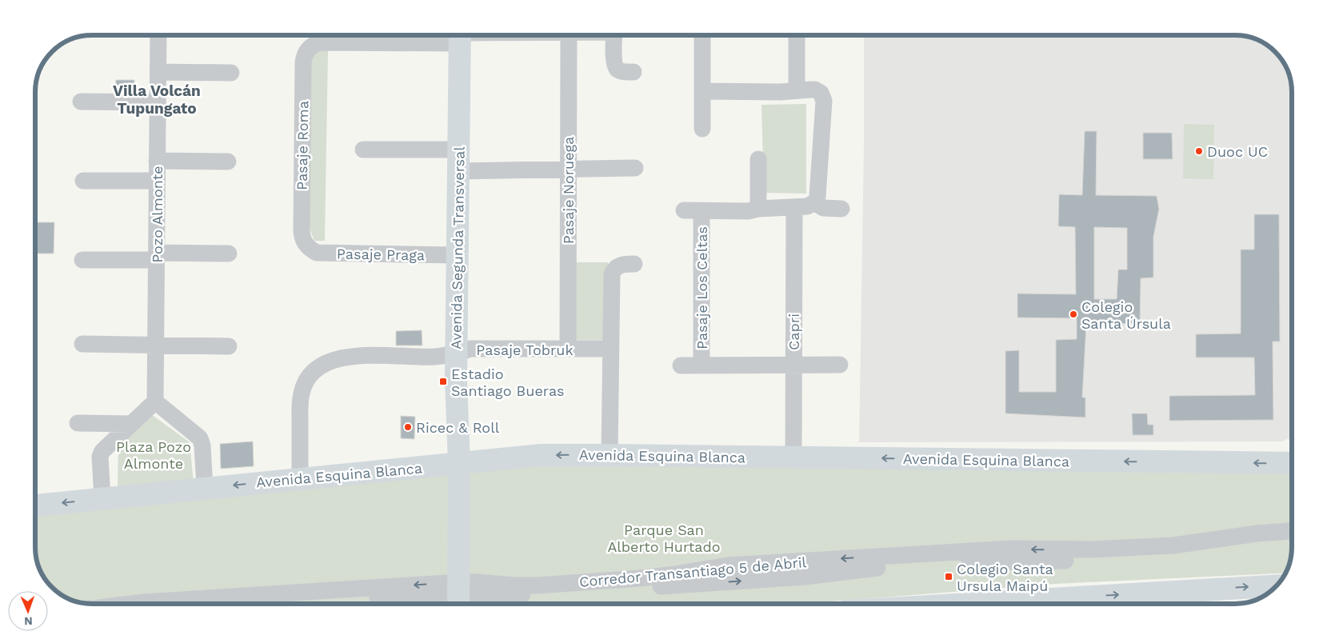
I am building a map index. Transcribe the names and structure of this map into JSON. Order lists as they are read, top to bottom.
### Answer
{
  "streets": {
    "main road": ["Avenida Segunda Transversal", "Avenida Esquina Blanca"],
    "street": [
      "Pasaje Roma",
      "Pasaje Noruega",
      "Pozo Almonte",
      "Pasaje Praga",
      "Pasaje Los Celtas",
      "Capri",
      "Pasaje Tobruk",
      "Corredor Transantiago 5 de Abril"
    ]
  },
  "crossings": [
    ["Pasaje Roma", "Pasaje Praga"],
    ["Pasaje Noruega", "Pasaje Tobruk"],
    ["Avenida Segunda Transversal", "Pasaje Praga"],
    ["Avenida Segunda Transversal", "Pasaje Tobruk"],
    ["Avenida Segunda Transversal", "Avenida Esquina Blanca"],
    ["Avenida Segunda Transversal", "Corredor Transantiago 5 de Abril"],
    ["Pasaje Los Celtas", "Capri"],
    ["Capri", "Avenida Esquina Blanca"],
    ["Pasaje Tobruk", "Avenida Esquina Blanca"]
  ],
  "one_way": ["Avenida Esquina Blanca"],
  "districts": ["Villa Volcán Tupungato"],
  "parks": ["Plaza Pozo Almonte", "Parque San Alberto Hurtado"],
  "places": {
    "other": ["Duoc UC", "Colegio Santa Úrsula", "Ricec & Roll"],
    "transit": ["Estadio Santiago Bueras", "Colegio Santa Ursula Maipú"]
  },
  "north": "bottom"
}
